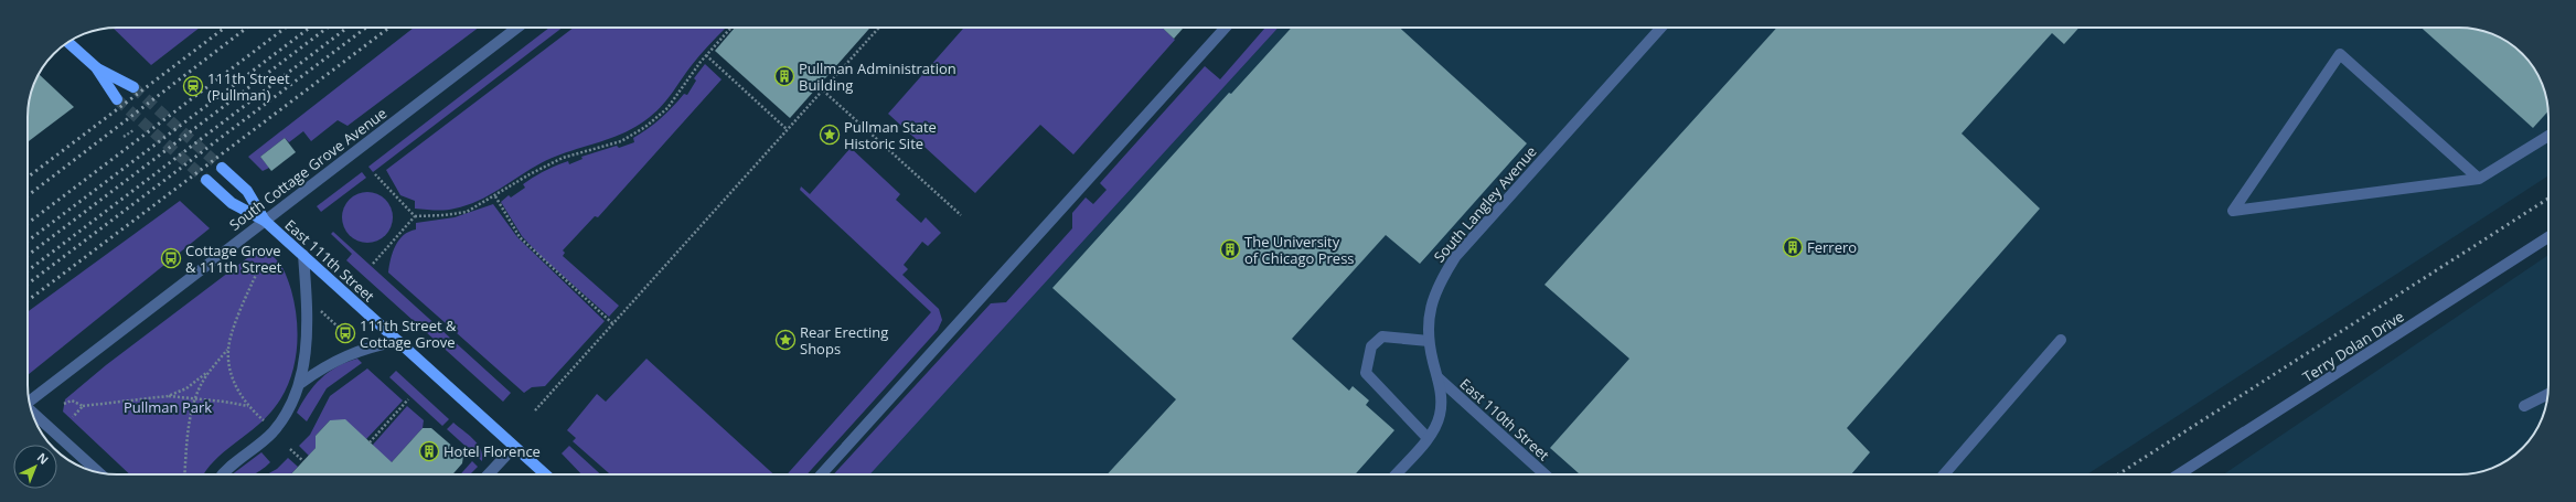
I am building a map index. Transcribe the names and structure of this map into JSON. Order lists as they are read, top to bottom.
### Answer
{
  "streets": {
    "main road": ["East 111th Street"],
    "street": [
      "South Cottage Grove Avenue",
      "South Langley Avenue",
      "Terry Dolan Drive",
      "East 110th Street"
    ]
  },
  "crossings": [
    ["South Cottage Grove Avenue", "East 111th Street"],
    ["South Langley Avenue", "East 110th Street"]
  ],
  "parks": ["Pullman Park"],
  "places": {
    "building": [
      "Pullman Administration Building",
      "Ferrero",
      "The University of Chicago Press",
      "Hotel Florence"
    ],
    "station": ["111th Street (Pullman)"],
    "place": ["Pullman State Historic Site", "Rear Erecting Shops"],
    "bus stop": ["Cottage Grove & 111th Street", "111th Street & Cottage Grove"]
  },
  "north": "top right"
}
